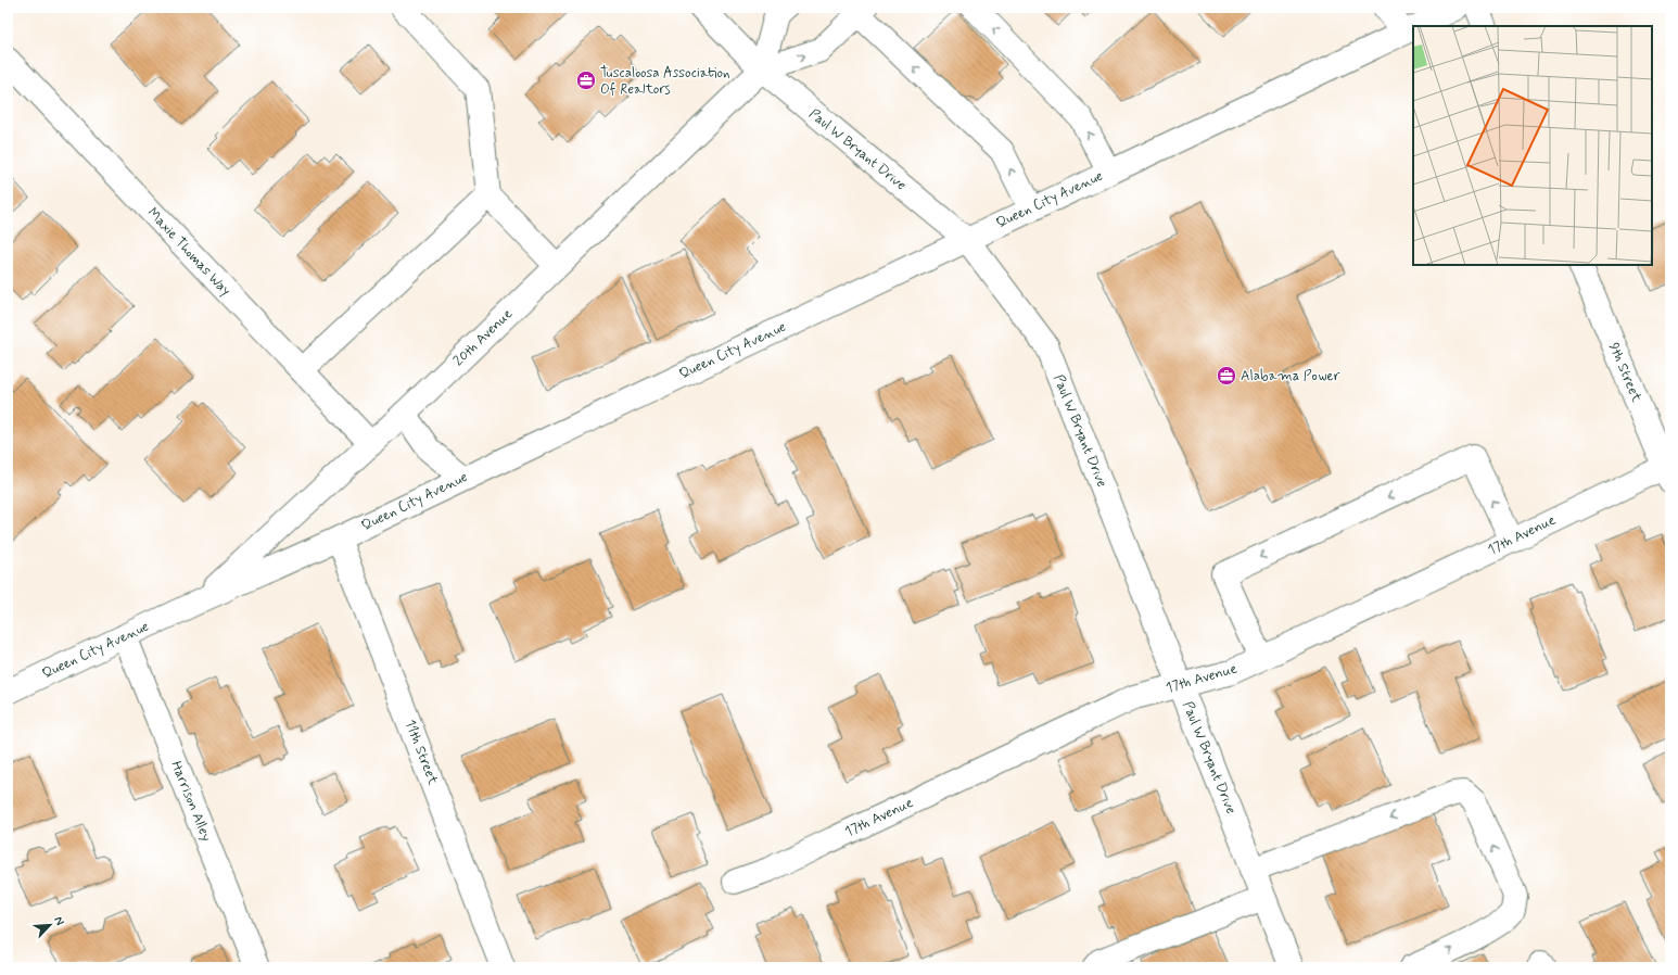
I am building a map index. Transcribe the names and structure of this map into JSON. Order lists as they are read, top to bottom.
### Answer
{
  "streets": {
    "street": [
      "Paul W Bryant Drive",
      "Queen City Avenue",
      "Maxie Thomas Way",
      "20th Avenue",
      "9th Street",
      "17th Avenue",
      "11th Street",
      "Harrison Alley"
    ]
  },
  "crossings": [
    ["Paul W Bryant Drive", "Queen City Avenue"],
    ["Paul W Bryant Drive", "20th Avenue"],
    ["Paul W Bryant Drive", "17th Avenue"],
    ["Queen City Avenue", "20th Avenue"],
    ["Queen City Avenue", "11th Street"],
    ["Queen City Avenue", "Harrison Alley"],
    ["Maxie Thomas Way", "20th Avenue"],
    ["9th Street", "17th Avenue"]
  ],
  "places": {
    "office": ["Tuscaloosa Association Of Realtors", "Alabama Power"]
  },
  "north": "top right"
}
